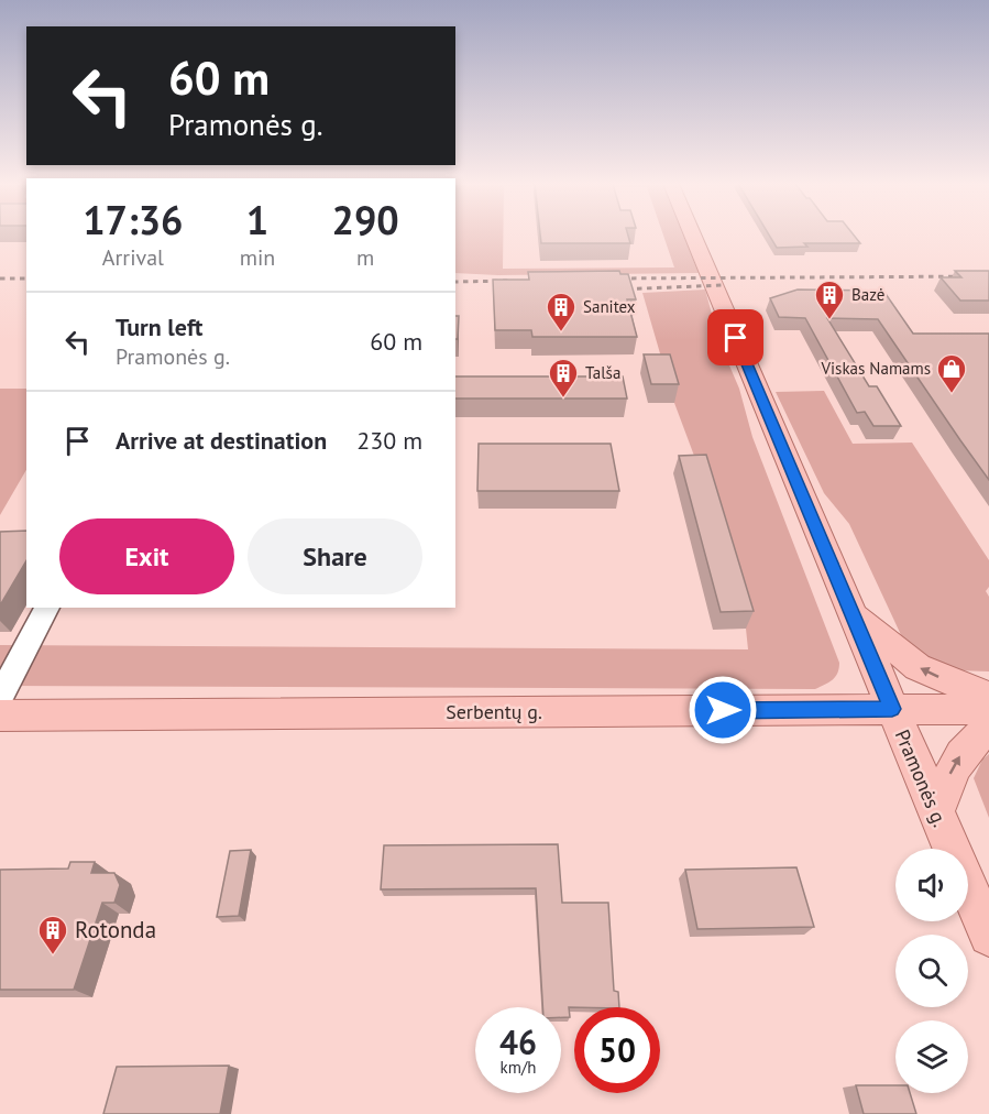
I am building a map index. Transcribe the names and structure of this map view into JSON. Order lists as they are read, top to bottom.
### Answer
{
  "streets": {
    "main road": ["Serbentų g.", "Pramonės g."]
  },
  "crossings": [
    ["Serbentų g.", "Pramonės g."]
  ],
  "places": {
    "building": [
      "Bazė",
      "Sanitex",
      "Talša",
      "Rotonda"
    ],
    "shop": ["Viskas Namams"]
  },
  "page": {
    "turn": ["60 m", "Pramonės g."],
    "eta": [
      "17:36",
      "Arrival",
      "1",
      "min",
      "290",
      "m"
    ],
    "list": [
      {
        "name": "Turn left",
        "note": "Pramonės g.",
        "value": "60 m"
      },
      {
        "name": "Arrive at destination",
        "value": "230 m"
      }
    ],
    "buttons": ["Exit", "Share"],
    "speed": "46 km/h",
    "limit": "50"
  }
}
